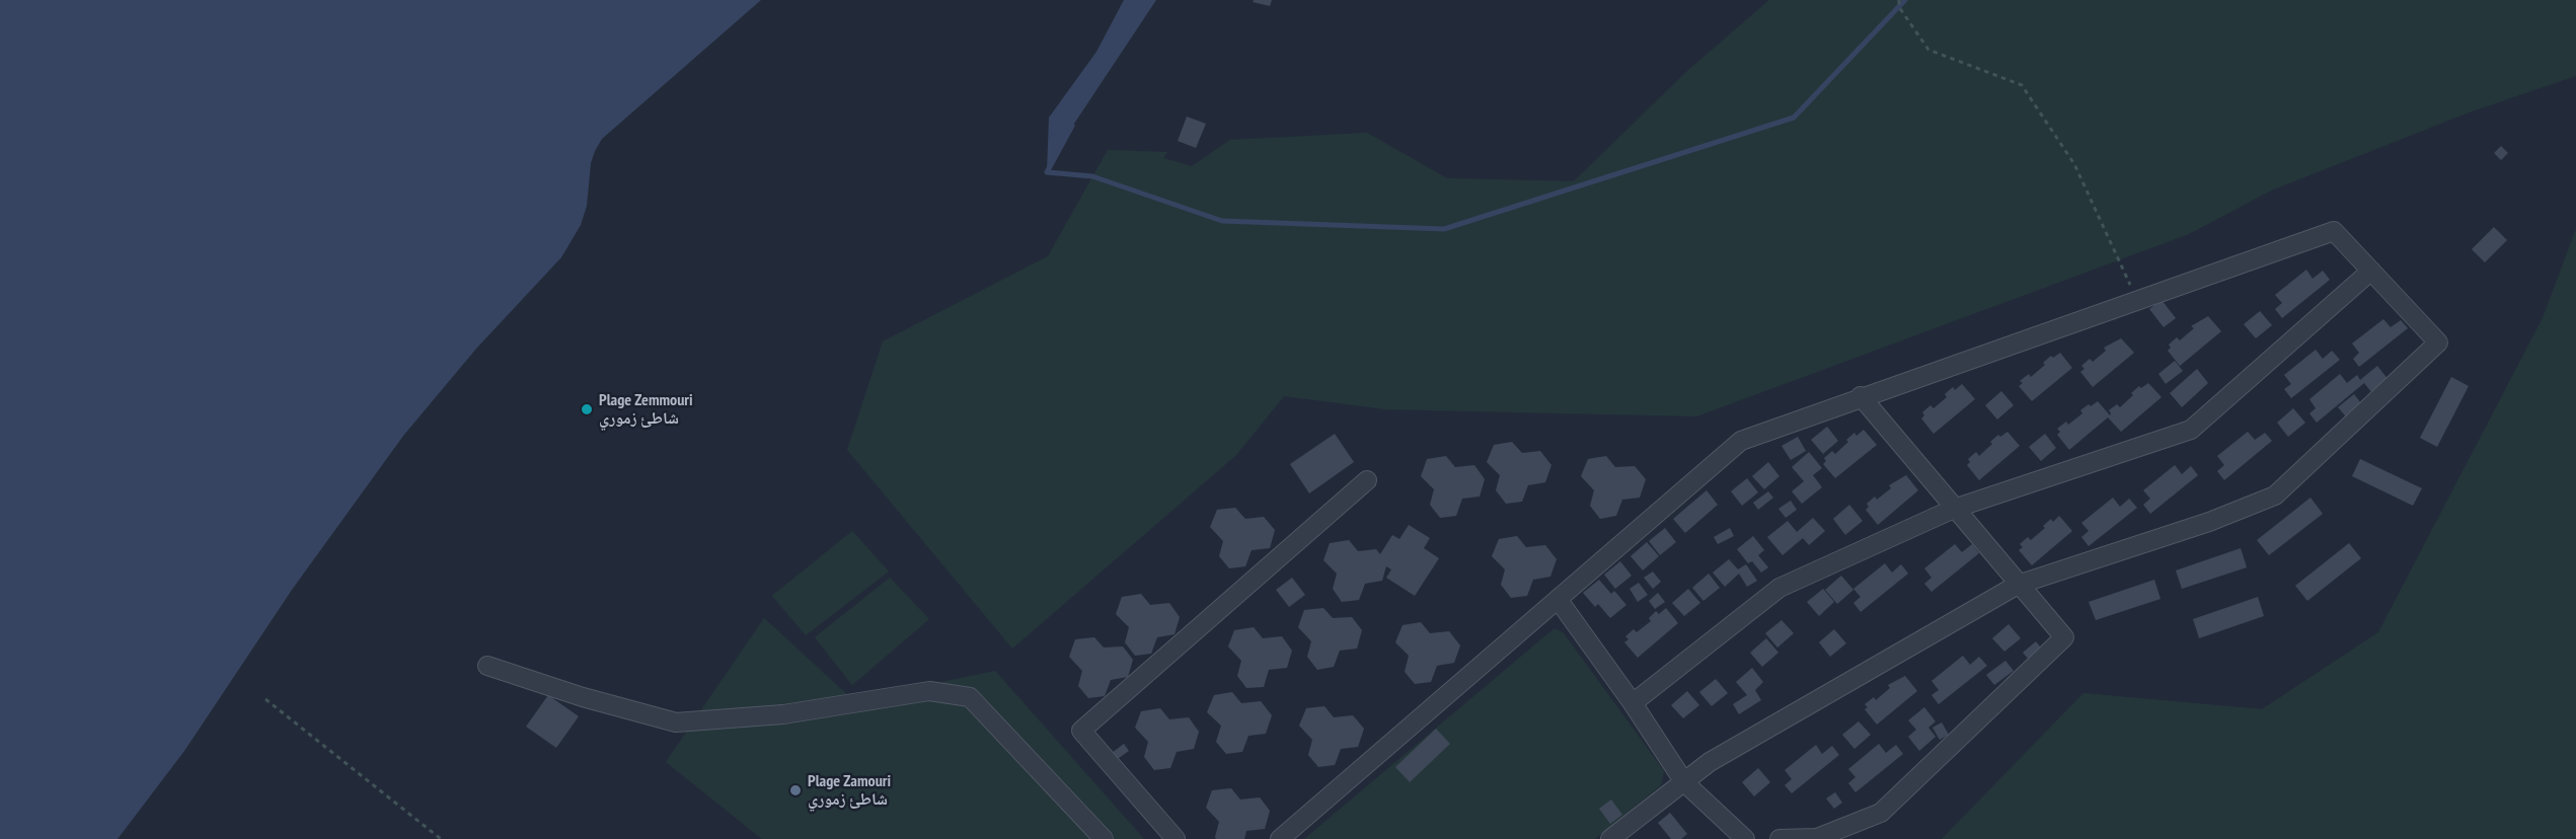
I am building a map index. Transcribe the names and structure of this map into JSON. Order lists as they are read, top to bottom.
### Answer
{
  "places": ["Plage Zemmouri شاطئ زموري", "Plage Zamouri شاطئ زموري"]
}
